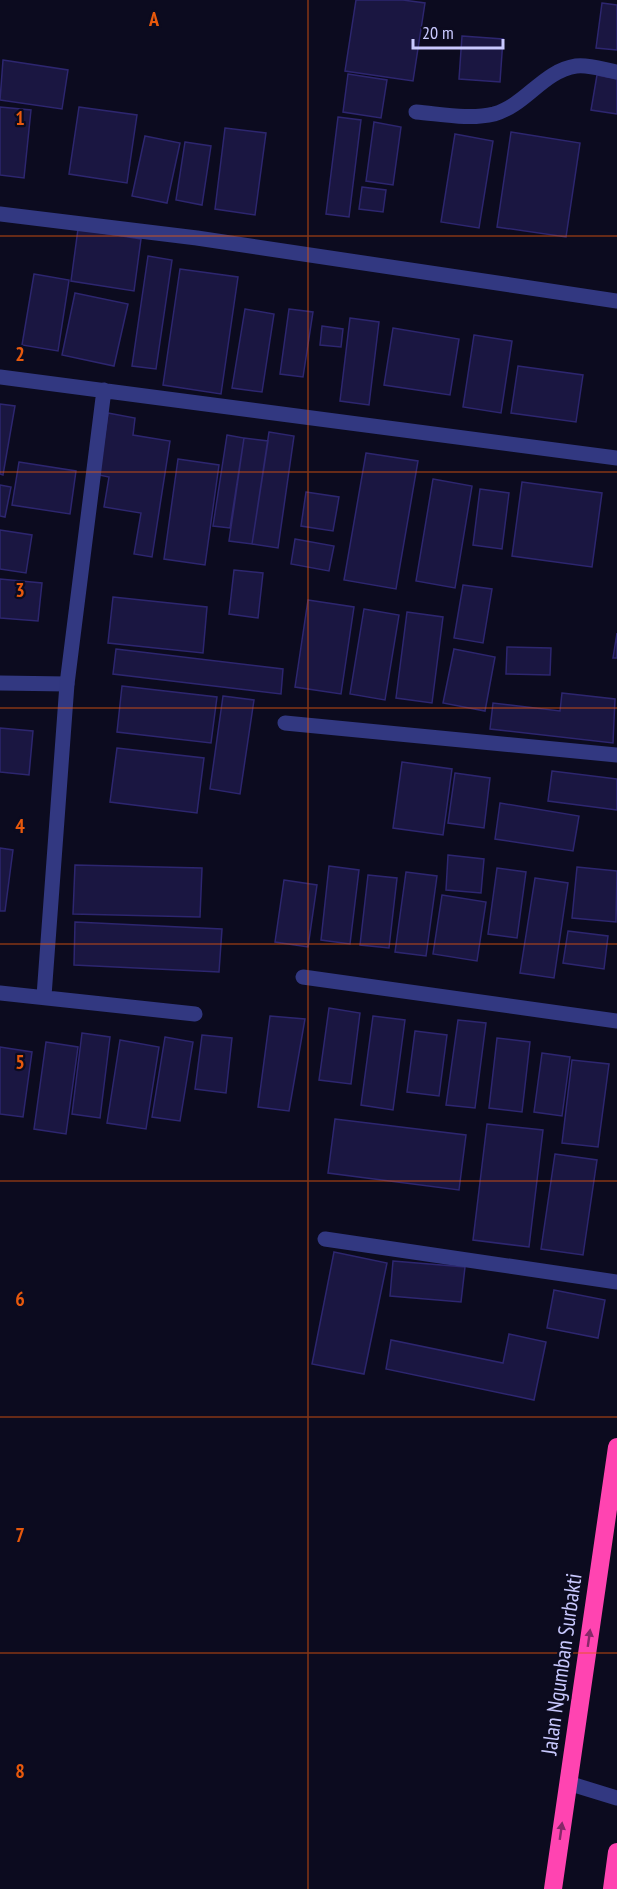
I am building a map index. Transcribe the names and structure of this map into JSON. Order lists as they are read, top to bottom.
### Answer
{
  "streets": {
    "highway": ["Jalan Ngumban Surbakti"]
  },
  "one_way": ["Jalan Ngumban Surbakti"],
  "scale_bar": "20 m",
  "grid": {
    "columns": ["A"],
    "rows": [
      "1",
      "2",
      "3",
      "4",
      "5",
      "6",
      "7",
      "8"
    ]
  }
}
